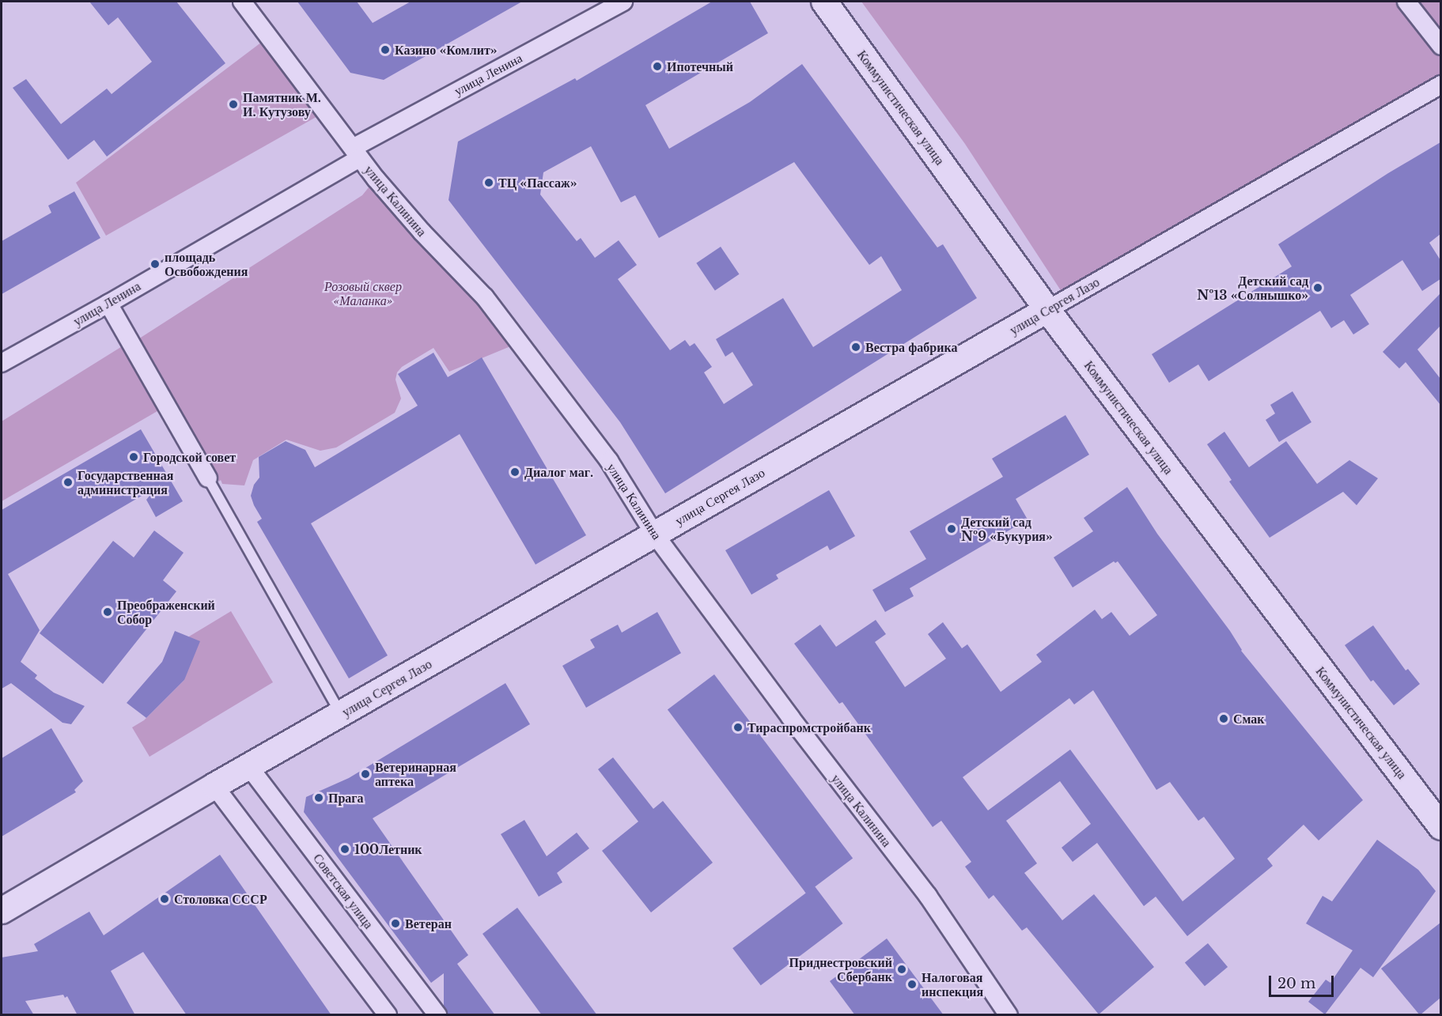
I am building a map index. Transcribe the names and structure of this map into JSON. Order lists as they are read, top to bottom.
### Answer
{
  "streets": {
    "street": [
      "улица Ленина",
      "Коммунистическая улица",
      "улица Калинина",
      "улица Сергея Лазо",
      "Советская улица"
    ]
  },
  "crossings": [
    ["улица Ленина", "улица Калинина"],
    ["Коммунистическая улица", "улица Сергея Лазо"],
    ["улица Калинина", "улица Сергея Лазо"],
    ["улица Сергея Лазо", "Советская улица"]
  ],
  "parks": ["Розовый сквер «Маланка»"],
  "places": [
    "Казино «Комлит»",
    "Ипотечный",
    "Памятник М. И. Кутузову",
    "ТЦ «Пассаж»",
    "площадь Освобождения",
    "Детский сад №13 «Солнышко»",
    "Вестра фабрика",
    "Городской совет",
    "Диалог маг.",
    "Государственная администрация",
    "Детский сад №9 «Букурия»",
    "Преображенский Собор",
    "Смак",
    "Тираспромстройбанк",
    "Ветеринарная аптека",
    "Прага",
    "100Летник",
    "Столовка СССР",
    "Ветеран",
    "Приднестровский Сбербанк",
    "Налоговая инспекция"
  ],
  "scale_bar": "20 m"
}
